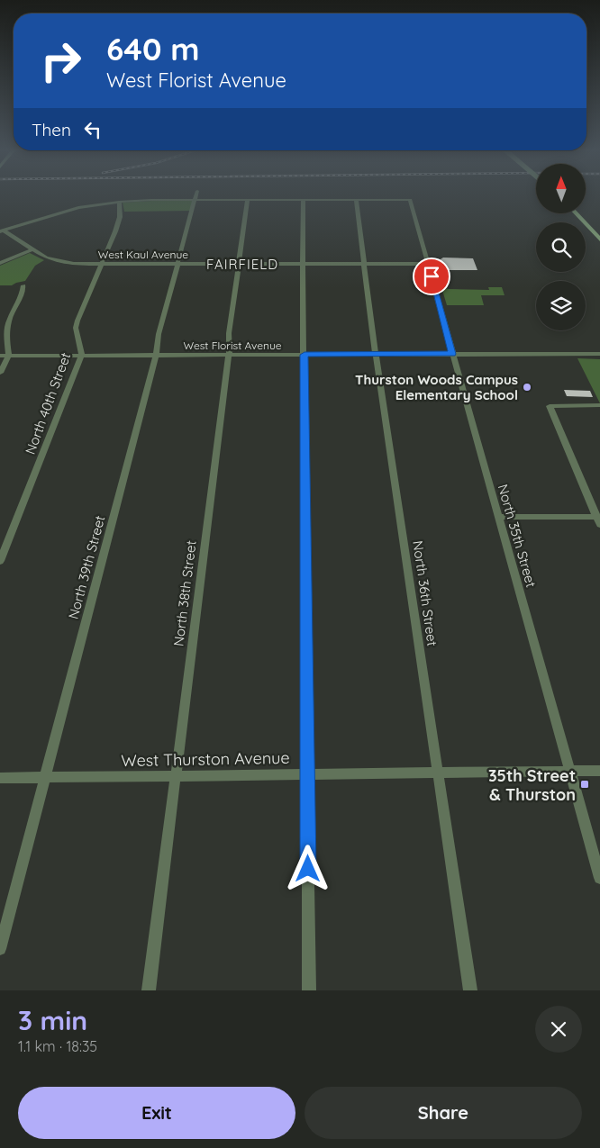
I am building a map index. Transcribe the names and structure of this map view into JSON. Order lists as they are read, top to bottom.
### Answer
{
  "streets": {
    "street": [
      "West Kaul Avenue",
      "West Florist Avenue",
      "North 40th Street",
      "North 35th Street",
      "North 39th Street",
      "North 38th Street",
      "North 36th Street",
      "West Thurston Avenue"
    ]
  },
  "crossings": [
    ["West Kaul Avenue", "North 40th Street"],
    ["West Kaul Avenue", "North 35th Street"],
    ["West Kaul Avenue", "North 39th Street"],
    ["West Kaul Avenue", "North 38th Street"],
    ["West Kaul Avenue", "North 36th Street"],
    ["West Florist Avenue", "North 40th Street"],
    ["West Florist Avenue", "North 35th Street"],
    ["West Florist Avenue", "North 39th Street"],
    ["West Florist Avenue", "North 38th Street"],
    ["West Florist Avenue", "North 36th Street"],
    ["North 35th Street", "North 36th Street"],
    ["North 35th Street", "West Thurston Avenue"],
    ["North 39th Street", "West Thurston Avenue"],
    ["North 38th Street", "West Thurston Avenue"],
    ["North 36th Street", "West Thurston Avenue"]
  ],
  "districts": ["FAIRFIELD"],
  "places": {
    "other": ["Thurston Woods Campus Elementary School"],
    "transit": ["35th Street & Thurston"]
  },
  "north": "top",
  "page": {
    "turn": ["640 m", "West Florist Avenue"],
    "then": "Then",
    "heading": ["3 min", "1.1 km · 18:35"],
    "buttons": ["Exit", "Share"]
  }
}
